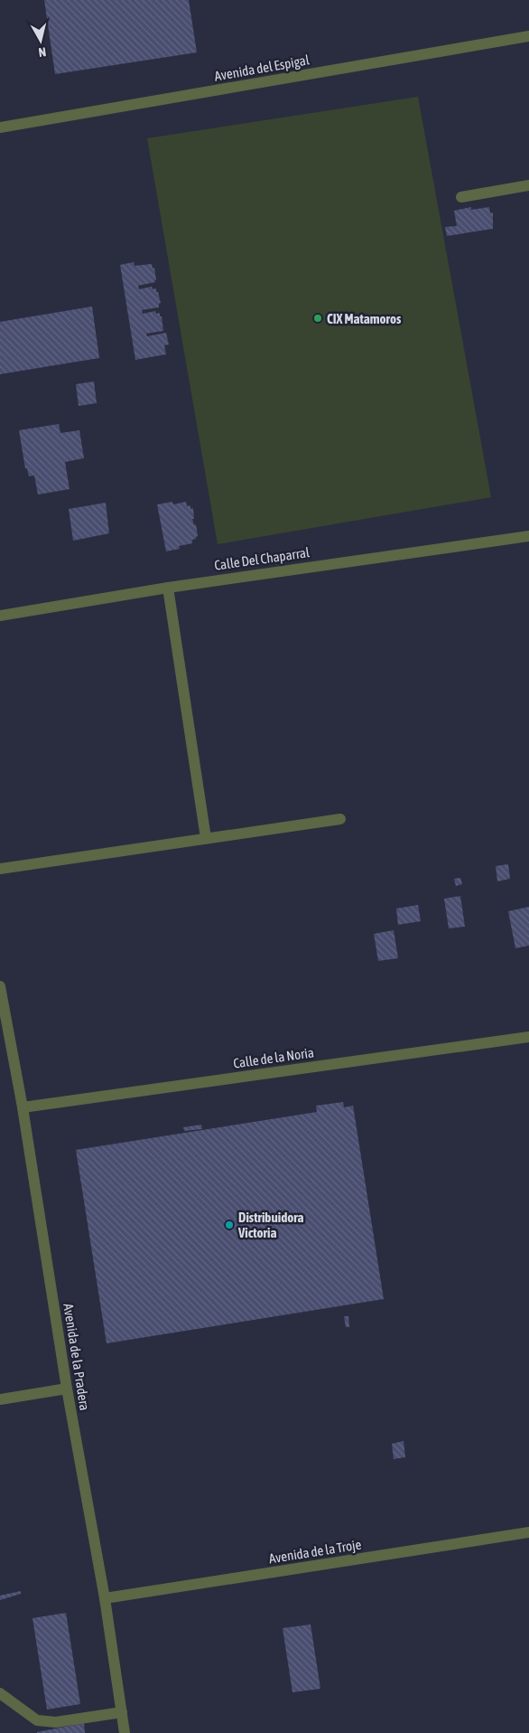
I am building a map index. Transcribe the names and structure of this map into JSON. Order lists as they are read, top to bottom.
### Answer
{
  "streets": {
    "street": [
      "Avenida del Espigal",
      "Calle Del Chaparral",
      "Calle de la Noria",
      "Avenida de la Pradera",
      "Avenida de la Troje"
    ]
  },
  "crossings": [
    ["Calle de la Noria", "Avenida de la Pradera"],
    ["Avenida de la Pradera", "Avenida de la Troje"]
  ],
  "places": ["CIX Matamoros", "Distribuidora Victoria"],
  "north": "bottom"
}
